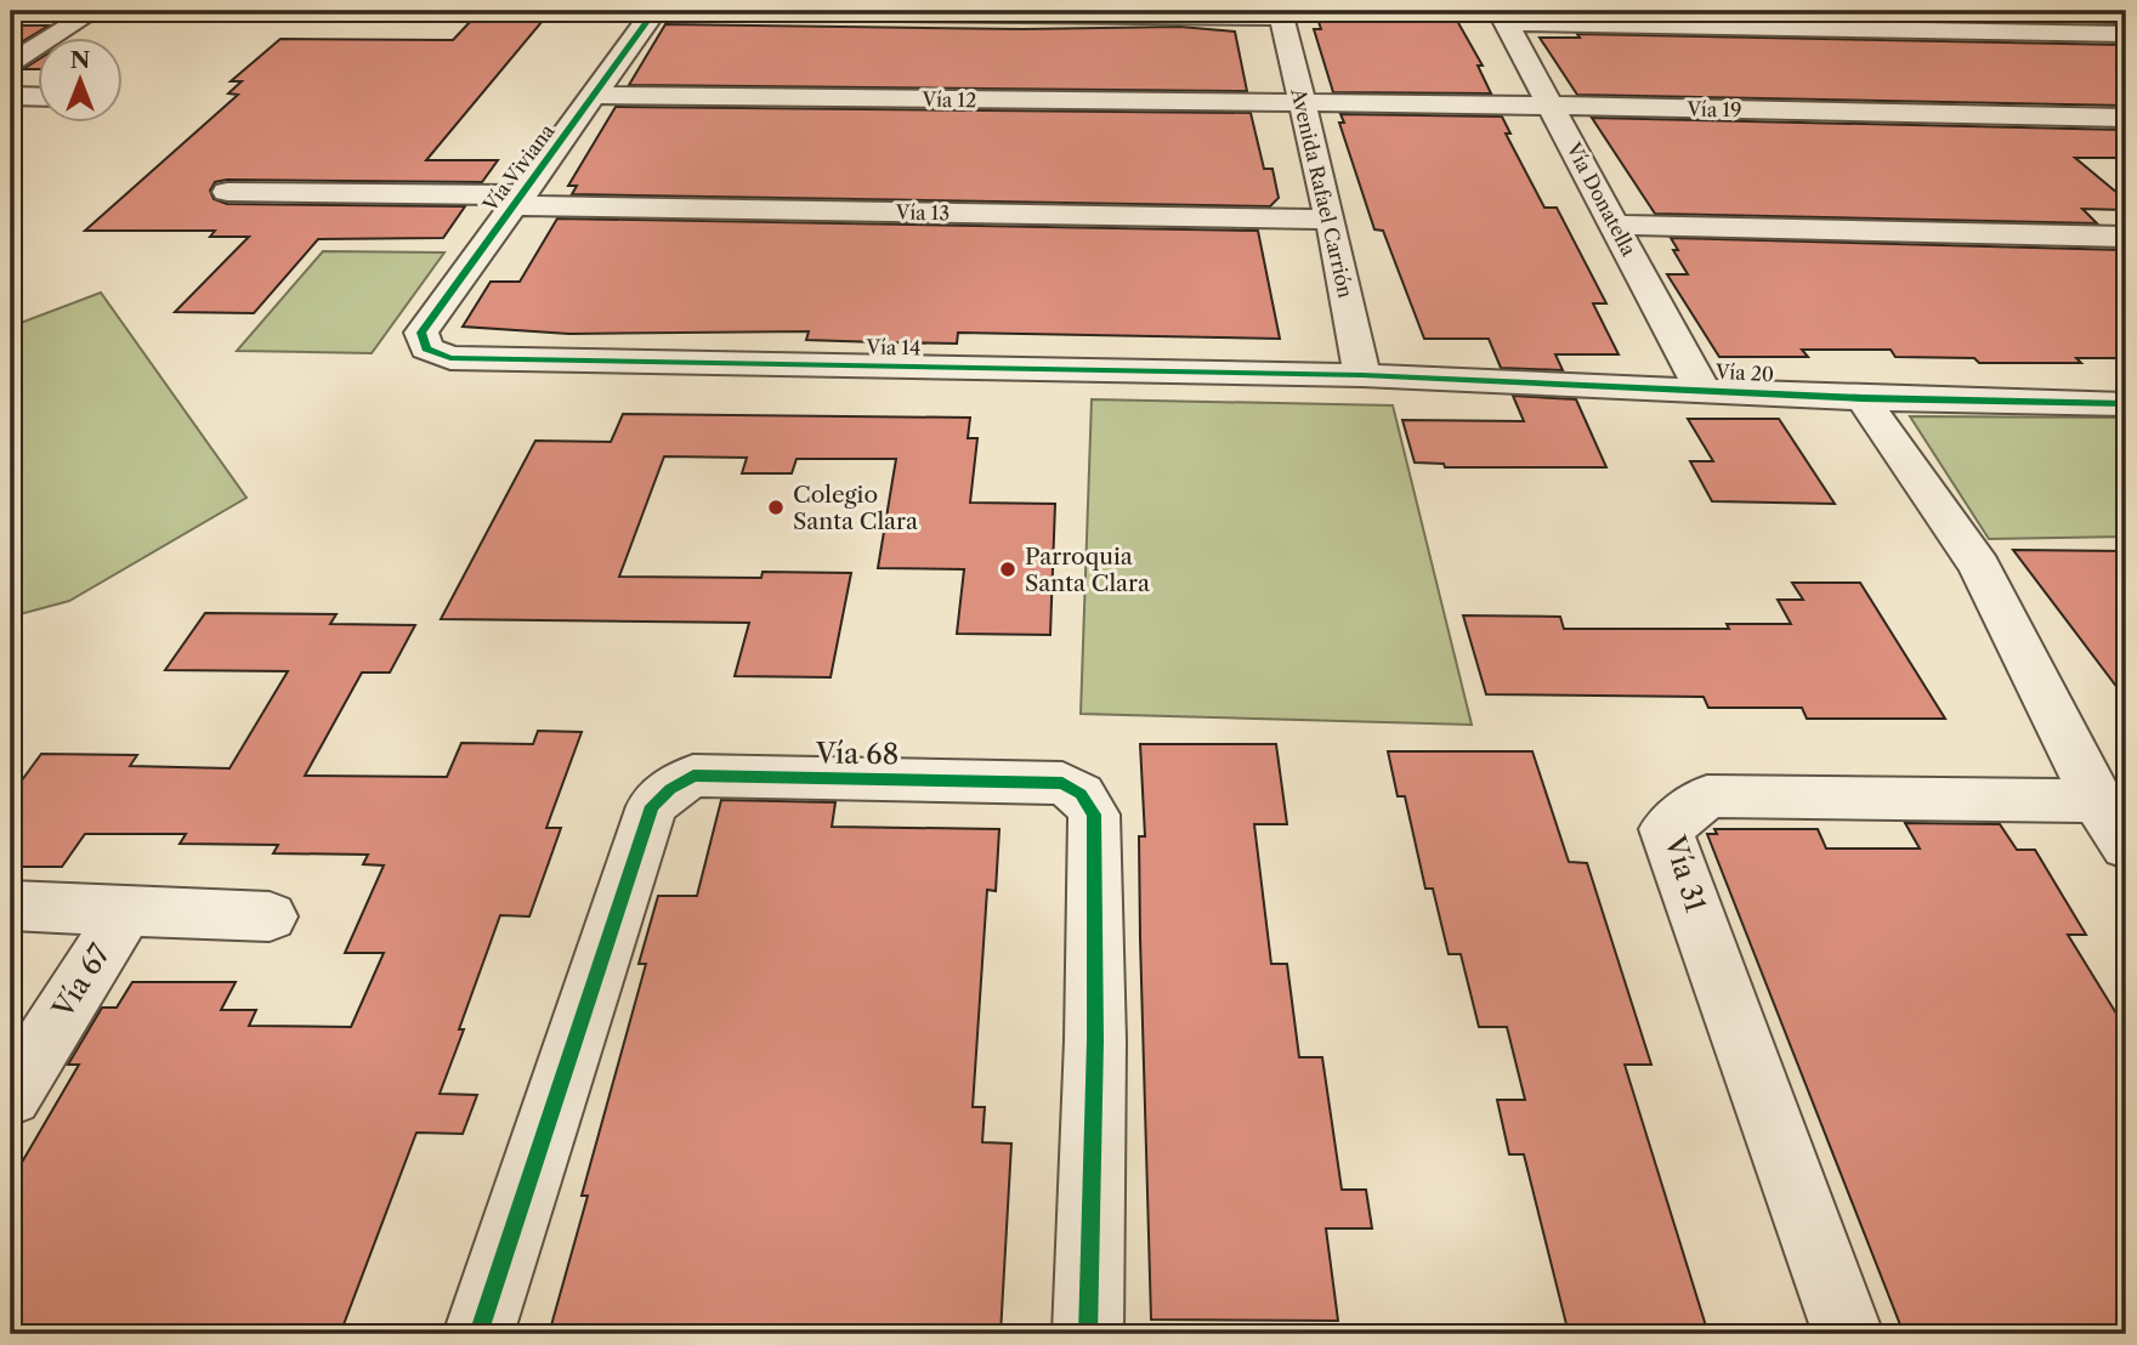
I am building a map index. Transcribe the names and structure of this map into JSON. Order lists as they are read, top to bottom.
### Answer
{
  "streets": {
    "street": [
      "Vía 12",
      "Vía 19",
      "Vía Viviana",
      "Avenida Rafael Carrión",
      "Vía Donatella",
      "Vía 13",
      "Vía 14",
      "Vía 20",
      "Vía 68",
      "Vía 31",
      "Vía 67"
    ]
  },
  "crossings": [
    ["Vía 12", "Vía 19"],
    ["Vía 12", "Vía Viviana"],
    ["Vía 12", "Avenida Rafael Carrión"],
    ["Vía 19", "Avenida Rafael Carrión"],
    ["Vía 19", "Vía Donatella"],
    ["Vía Viviana", "Vía 13"],
    ["Vía Viviana", "Vía 14"],
    ["Avenida Rafael Carrión", "Vía 13"],
    ["Avenida Rafael Carrión", "Vía 14"],
    ["Avenida Rafael Carrión", "Vía 20"],
    ["Vía Donatella", "Vía 20"],
    ["Vía 14", "Vía 20"],
    ["Vía 20", "Vía 31"]
  ],
  "places": ["Colegio Santa Clara", "Parroquia Santa Clara"],
  "north": "top"
}
